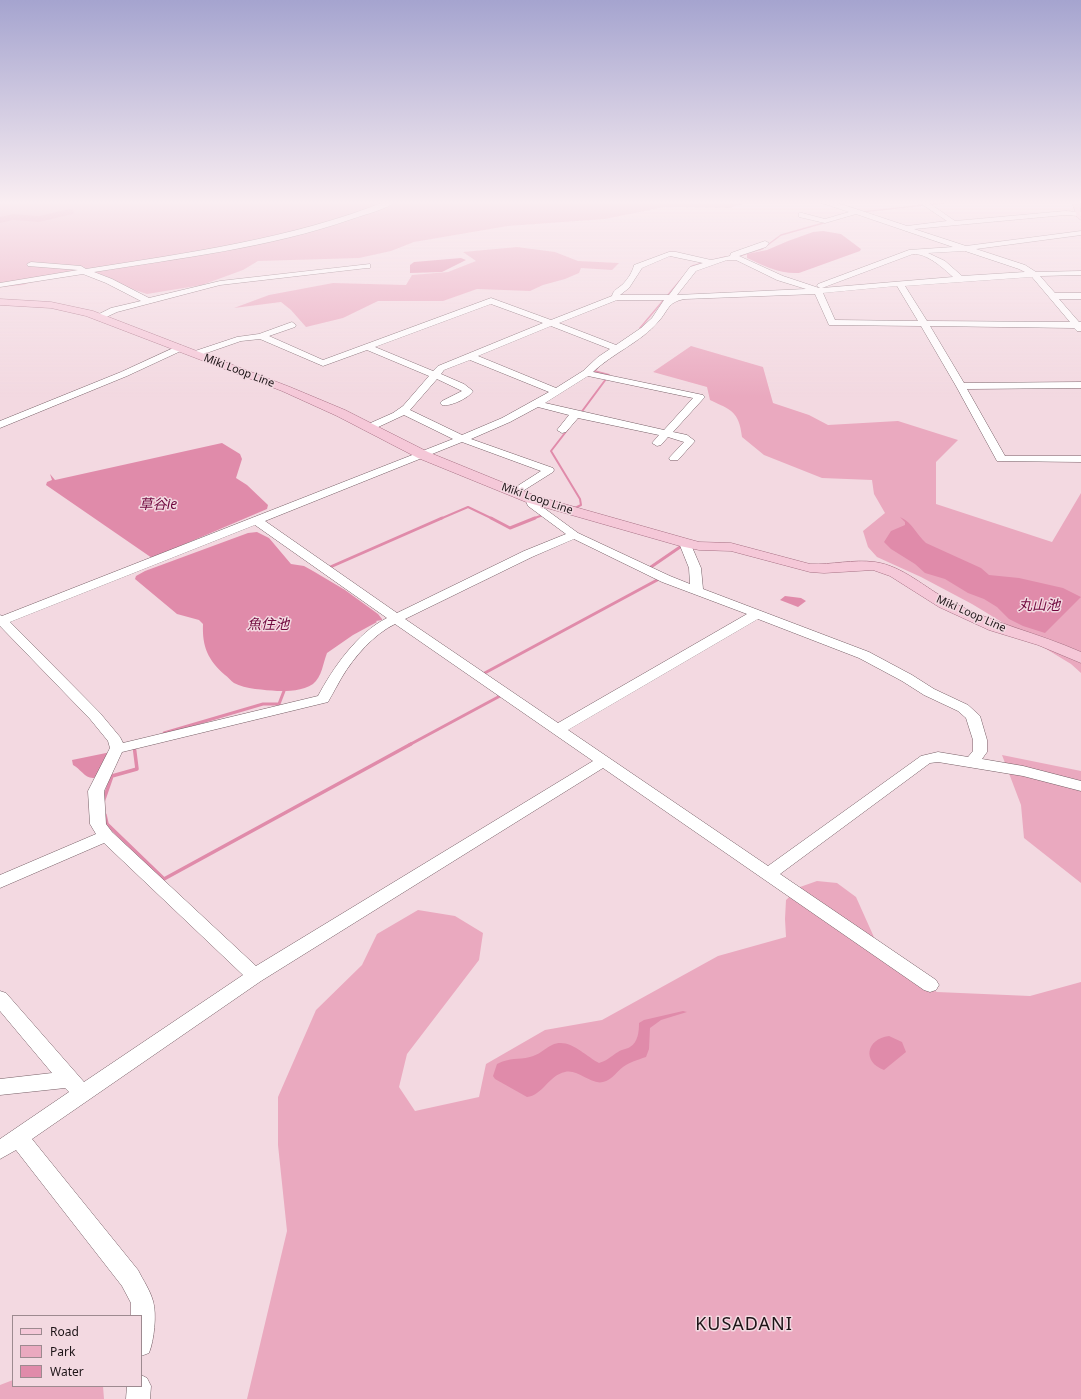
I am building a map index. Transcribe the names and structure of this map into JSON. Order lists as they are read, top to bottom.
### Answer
{
  "streets": {
    "main road": ["Miki Loop Line"]
  },
  "districts": ["KUSADANI"],
  "water": ["草谷ie", "丸山池", "魚住池"],
  "legend": ["Road", "Park", "Water"]
}
